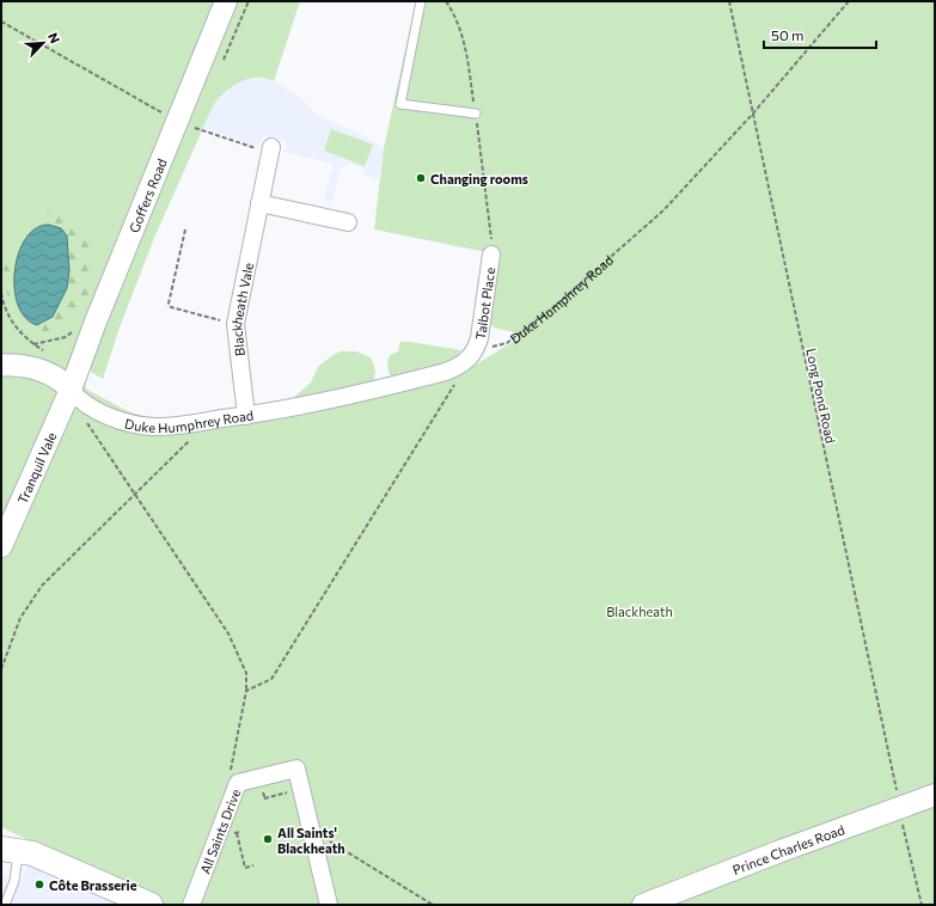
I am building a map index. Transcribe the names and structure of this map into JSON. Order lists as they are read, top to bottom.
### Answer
{
  "streets": {
    "street": [
      "Goffers Road",
      "Duke Humphrey Road",
      "Talbot Place",
      "Blackheath Vale",
      "Tranquil Vale",
      "All Saints Drive",
      "Prince Charles Road"
    ],
    "path": ["Long Pond Road"]
  },
  "crossings": [
    ["Goffers Road", "Duke Humphrey Road"],
    ["Goffers Road", "Tranquil Vale"],
    ["Duke Humphrey Road", "Talbot Place"],
    ["Duke Humphrey Road", "Blackheath Vale"],
    ["Duke Humphrey Road", "Long Pond Road"],
    ["Duke Humphrey Road", "Tranquil Vale"]
  ],
  "parks": ["Blackheath"],
  "places": ["Changing rooms", "All Saints' Blackheath", "Côte Brasserie"],
  "scale_bar": "50 m",
  "north": "top right"
}
